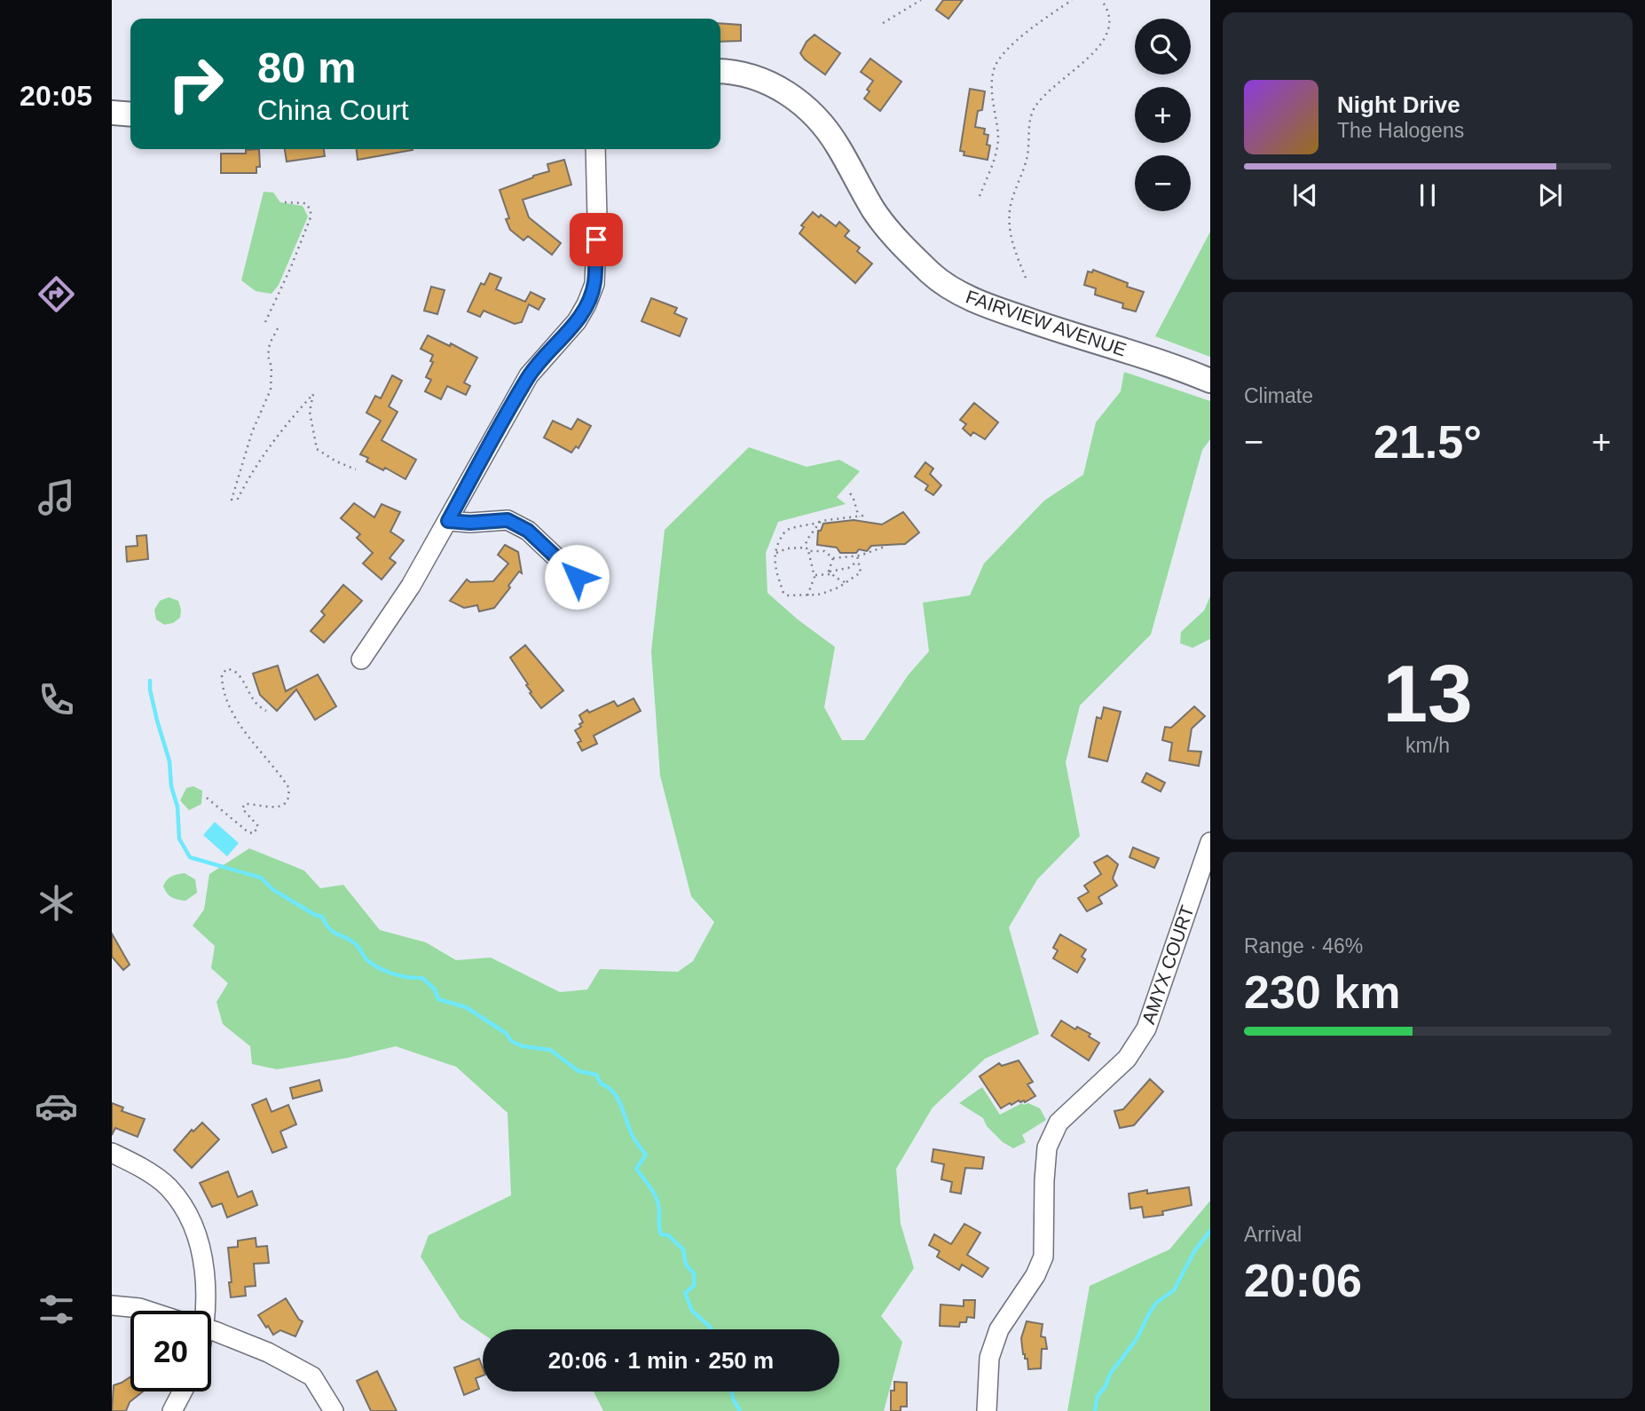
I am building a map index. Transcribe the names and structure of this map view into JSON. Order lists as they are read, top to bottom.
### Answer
{
  "streets": {
    "main road": ["FAIRVIEW AVENUE"],
    "street": ["AMYX COURT"]
  },
  "page": {
    "tabs": "20:05",
    "map_buttons": ["+", "−"],
    "turn": ["80 m", "China Court"],
    "song": ["Night Drive", "The Halogens"],
    "tile": [
      "Climate",
      ["13", "km/h"],
      ["Range · 46%", "230 km"],
      ["Arrival", "20:06"]
    ],
    "heat": ["−", "21.5°", "+"],
    "limit": "20",
    "trip": "20:06 · 1 min · 250 m"
  }
}
